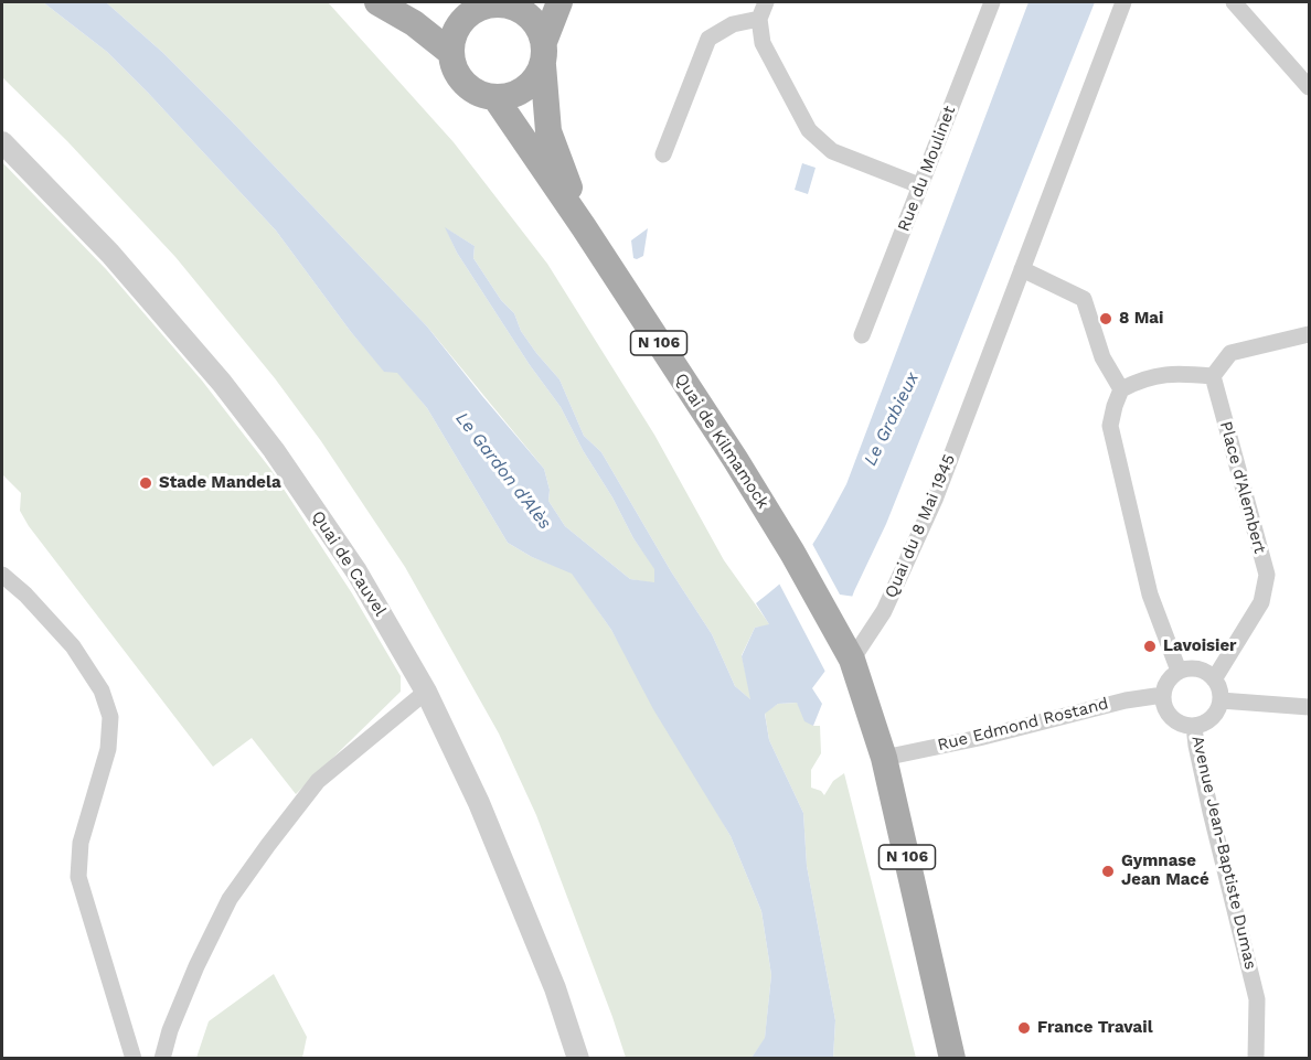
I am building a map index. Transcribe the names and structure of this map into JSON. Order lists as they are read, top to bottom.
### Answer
{
  "streets": {
    "main road": ["N 106", "Quai de Kilmamock"],
    "street": [
      "Rue du Moulinet",
      "Place d'Alembert",
      "Quai du 8 Mai 1945",
      "Quai de Cauvel",
      "Rue Edmond Rostand",
      "Avenue Jean-Baptiste Dumas"
    ]
  },
  "crossings": [
    ["N 106", "Quai de Kilmamock"],
    ["N 106", "Quai du 8 Mai 1945"],
    ["N 106", "Rue Edmond Rostand"],
    ["Quai de Kilmamock", "Quai du 8 Mai 1945"],
    ["Place d'Alembert", "Rue Edmond Rostand"],
    ["Place d'Alembert", "Avenue Jean-Baptiste Dumas"],
    ["Rue Edmond Rostand", "Avenue Jean-Baptiste Dumas"]
  ],
  "water": ["Le Grabieux", "Le Gardon d'Alès"],
  "places": [
    "8 Mai",
    "Stade Mandela",
    "Lavoisier",
    "Gymnase Jean Macé",
    "France Travail"
  ]
}
